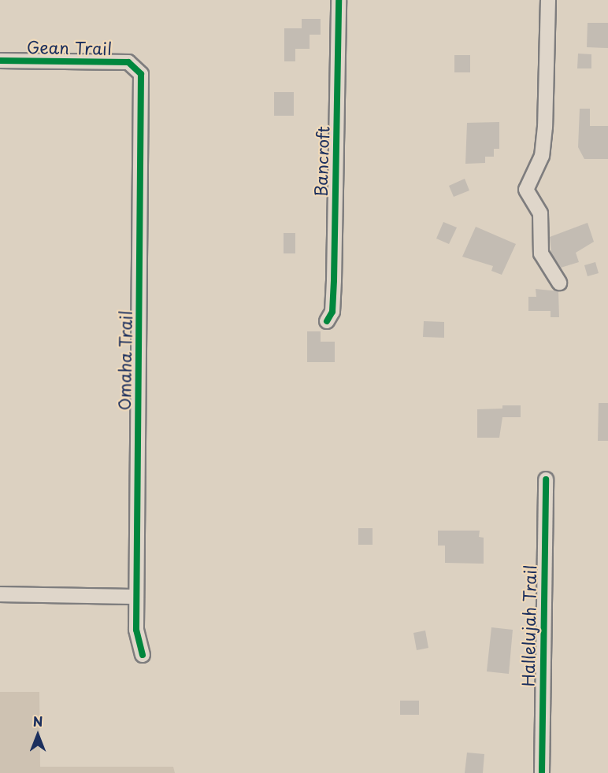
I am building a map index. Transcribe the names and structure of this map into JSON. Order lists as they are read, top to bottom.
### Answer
{
  "streets": {
    "street": [
      "Gean Trail",
      "Bancroft",
      "Omaha Trail",
      "Hallelujah Trail"
    ]
  },
  "crossings": [
    ["Gean Trail", "Omaha Trail"]
  ],
  "north": "top"
}
